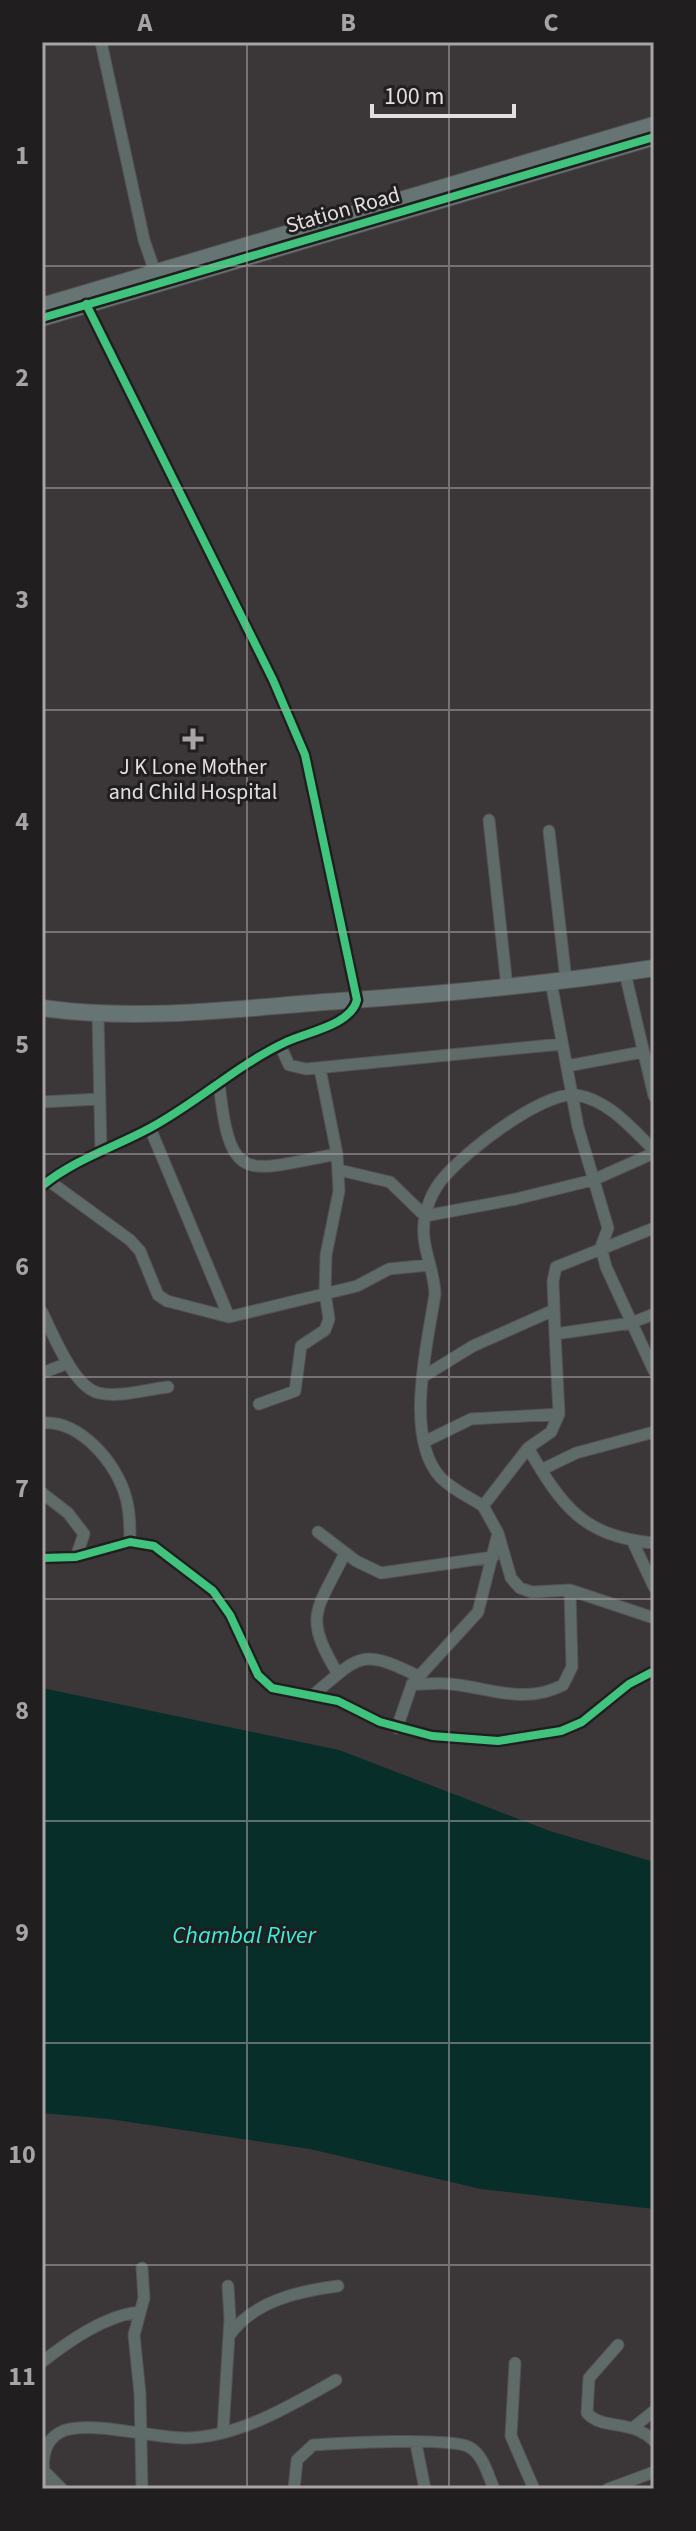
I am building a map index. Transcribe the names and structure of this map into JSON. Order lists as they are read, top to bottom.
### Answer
{
  "streets": {
    "street": ["Station Road"]
  },
  "water": ["Chambal River"],
  "places": {
    "health": ["J K Lone Mother and Child Hospital"]
  },
  "scale_bar": "100 m",
  "grid": {
    "columns": ["A", "B", "C"],
    "rows": [
      "1",
      "2",
      "3",
      "4",
      "5",
      "6",
      "7",
      "8",
      "9",
      "10",
      "11"
    ]
  }
}
